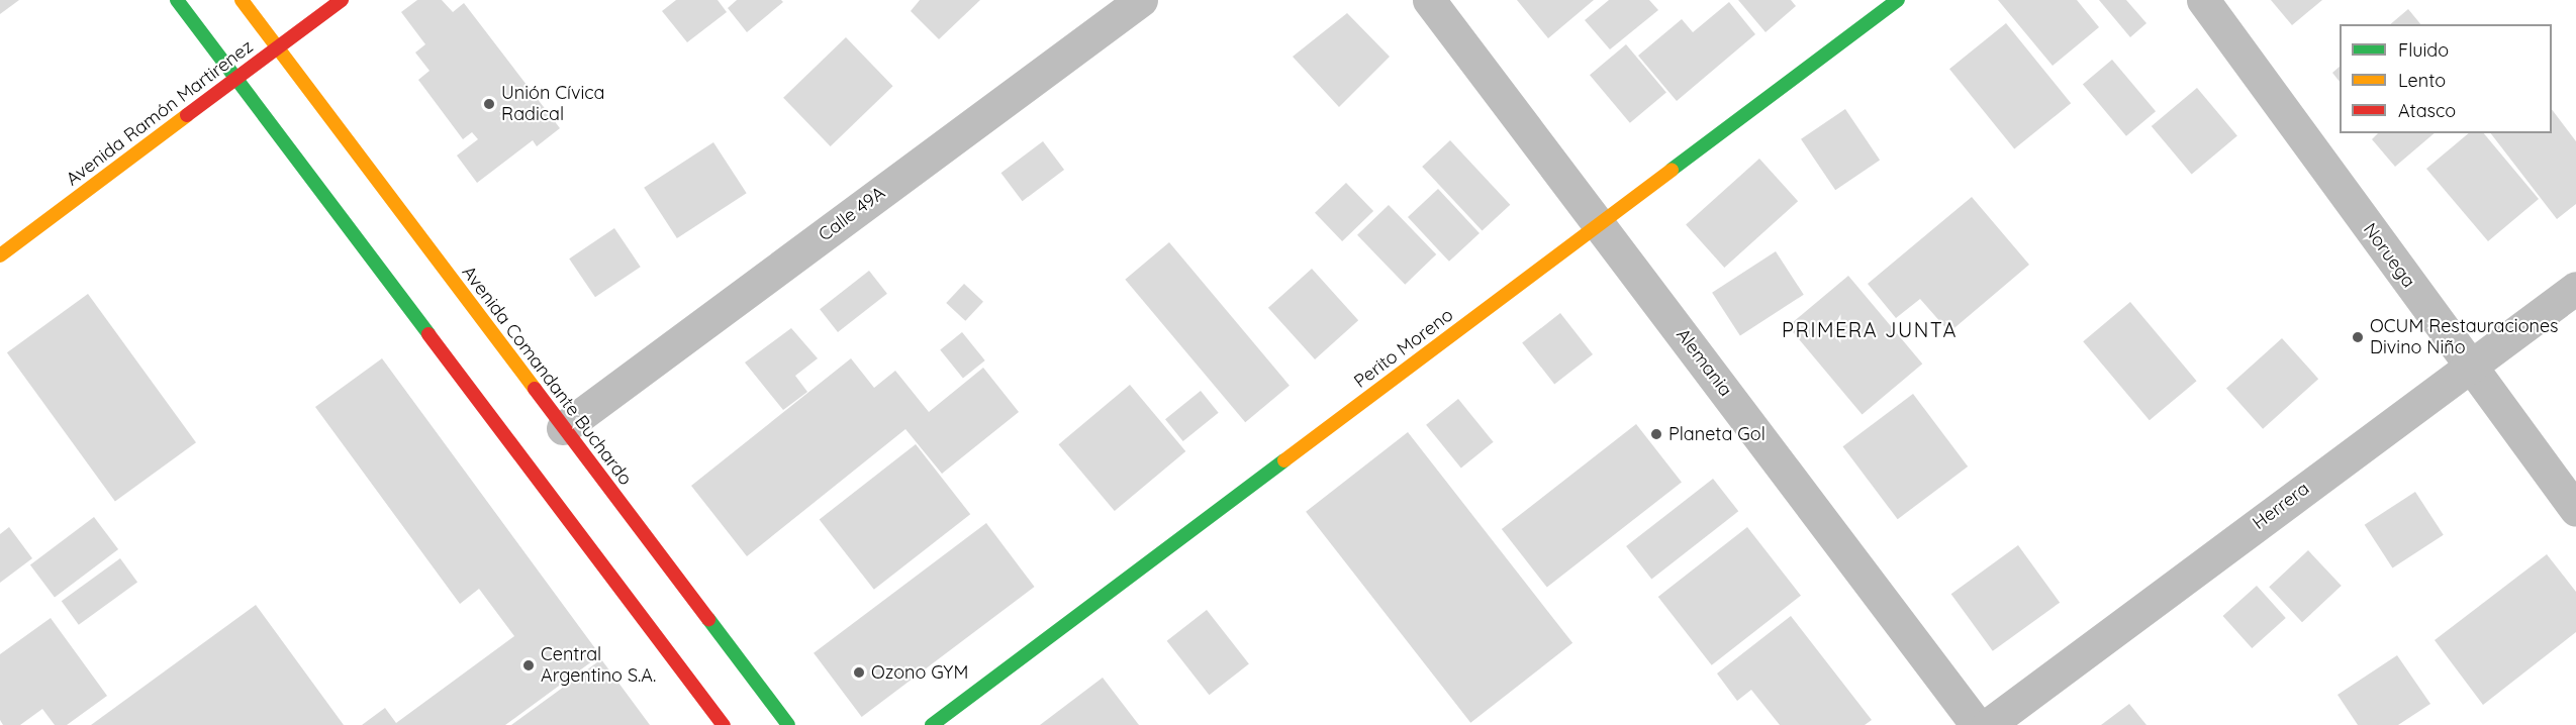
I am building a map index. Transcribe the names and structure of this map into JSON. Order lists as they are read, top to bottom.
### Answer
{
  "streets": {
    "main road": ["Avenida Ramón Martirenez", "Perito Moreno", "Avenida Comandante Buchardo"],
    "street": [
      "Calle 49A",
      "Noruega",
      "Alemania",
      "Herrera"
    ]
  },
  "crossings": [
    ["Avenida Ramón Martirenez", "Avenida Comandante Buchardo"],
    ["Calle 49A", "Avenida Comandante Buchardo"],
    ["Noruega", "Herrera"],
    ["Perito Moreno", "Alemania"]
  ],
  "districts": ["PRIMERA JUNTA"],
  "places": [
    "Unión Cívica Radical",
    "OCUM Restauraciones Divino Niño",
    "Planeta Gol",
    "Central Argentino S.A.",
    "Ozono GYM"
  ],
  "legend": ["Fluido", "Lento", "Atasco"]
}
